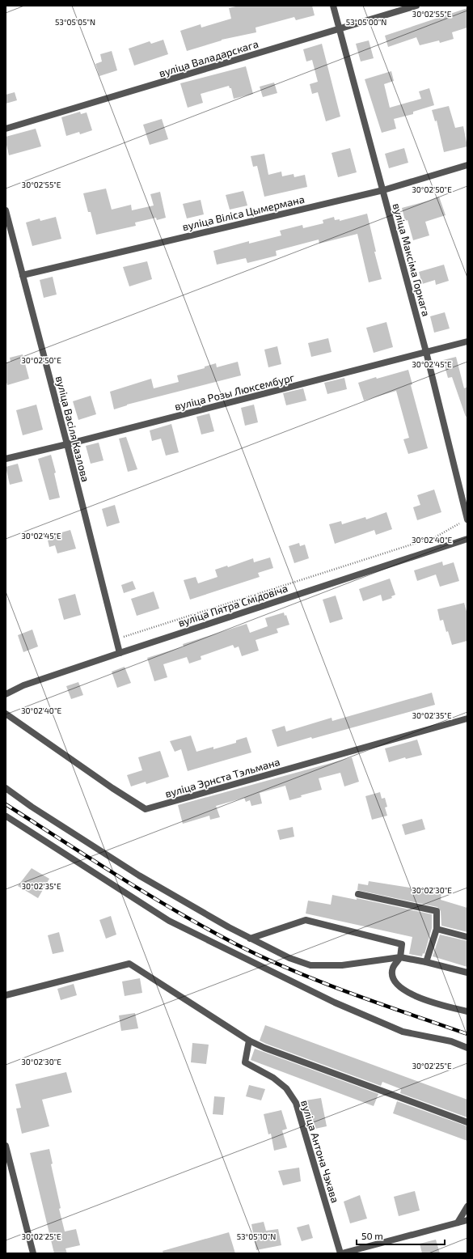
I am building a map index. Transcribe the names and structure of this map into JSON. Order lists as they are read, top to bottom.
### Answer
{
  "streets": {
    "street": [
      "вуліца Валадарскага",
      "вуліца Віліса Цымермана",
      "вуліца Максіма Горкага",
      "вуліца Розы Люксембург",
      "вуліца Васіля Казлова",
      "вуліца Пятра Смідовіча",
      "вуліца Эрнста Тэльмана",
      "вуліца Антона Чэхава"
    ]
  },
  "crossings": [
    ["вуліца Валадарскага", "вуліца Максіма Горкага"],
    ["вуліца Віліса Цымермана", "вуліца Максіма Горкага"],
    ["вуліца Віліса Цымермана", "вуліца Васіля Казлова"],
    ["вуліца Максіма Горкага", "вуліца Розы Люксембург"],
    ["вуліца Розы Люксембург", "вуліца Васіля Казлова"],
    ["вуліца Васіля Казлова", "вуліца Пятра Смідовіча"]
  ],
  "scale_bar": "50 m",
  "coordinates": [
    "30°02'55\"E",
    "53°05'05\"N",
    "53°05'00\"N",
    "30°02'50\"E",
    "30°02'45\"E",
    "30°02'40\"E",
    "30°02'35\"E",
    "30°02'30\"E",
    "30°02'25\"E",
    "53°05'10\"N"
  ]
}
